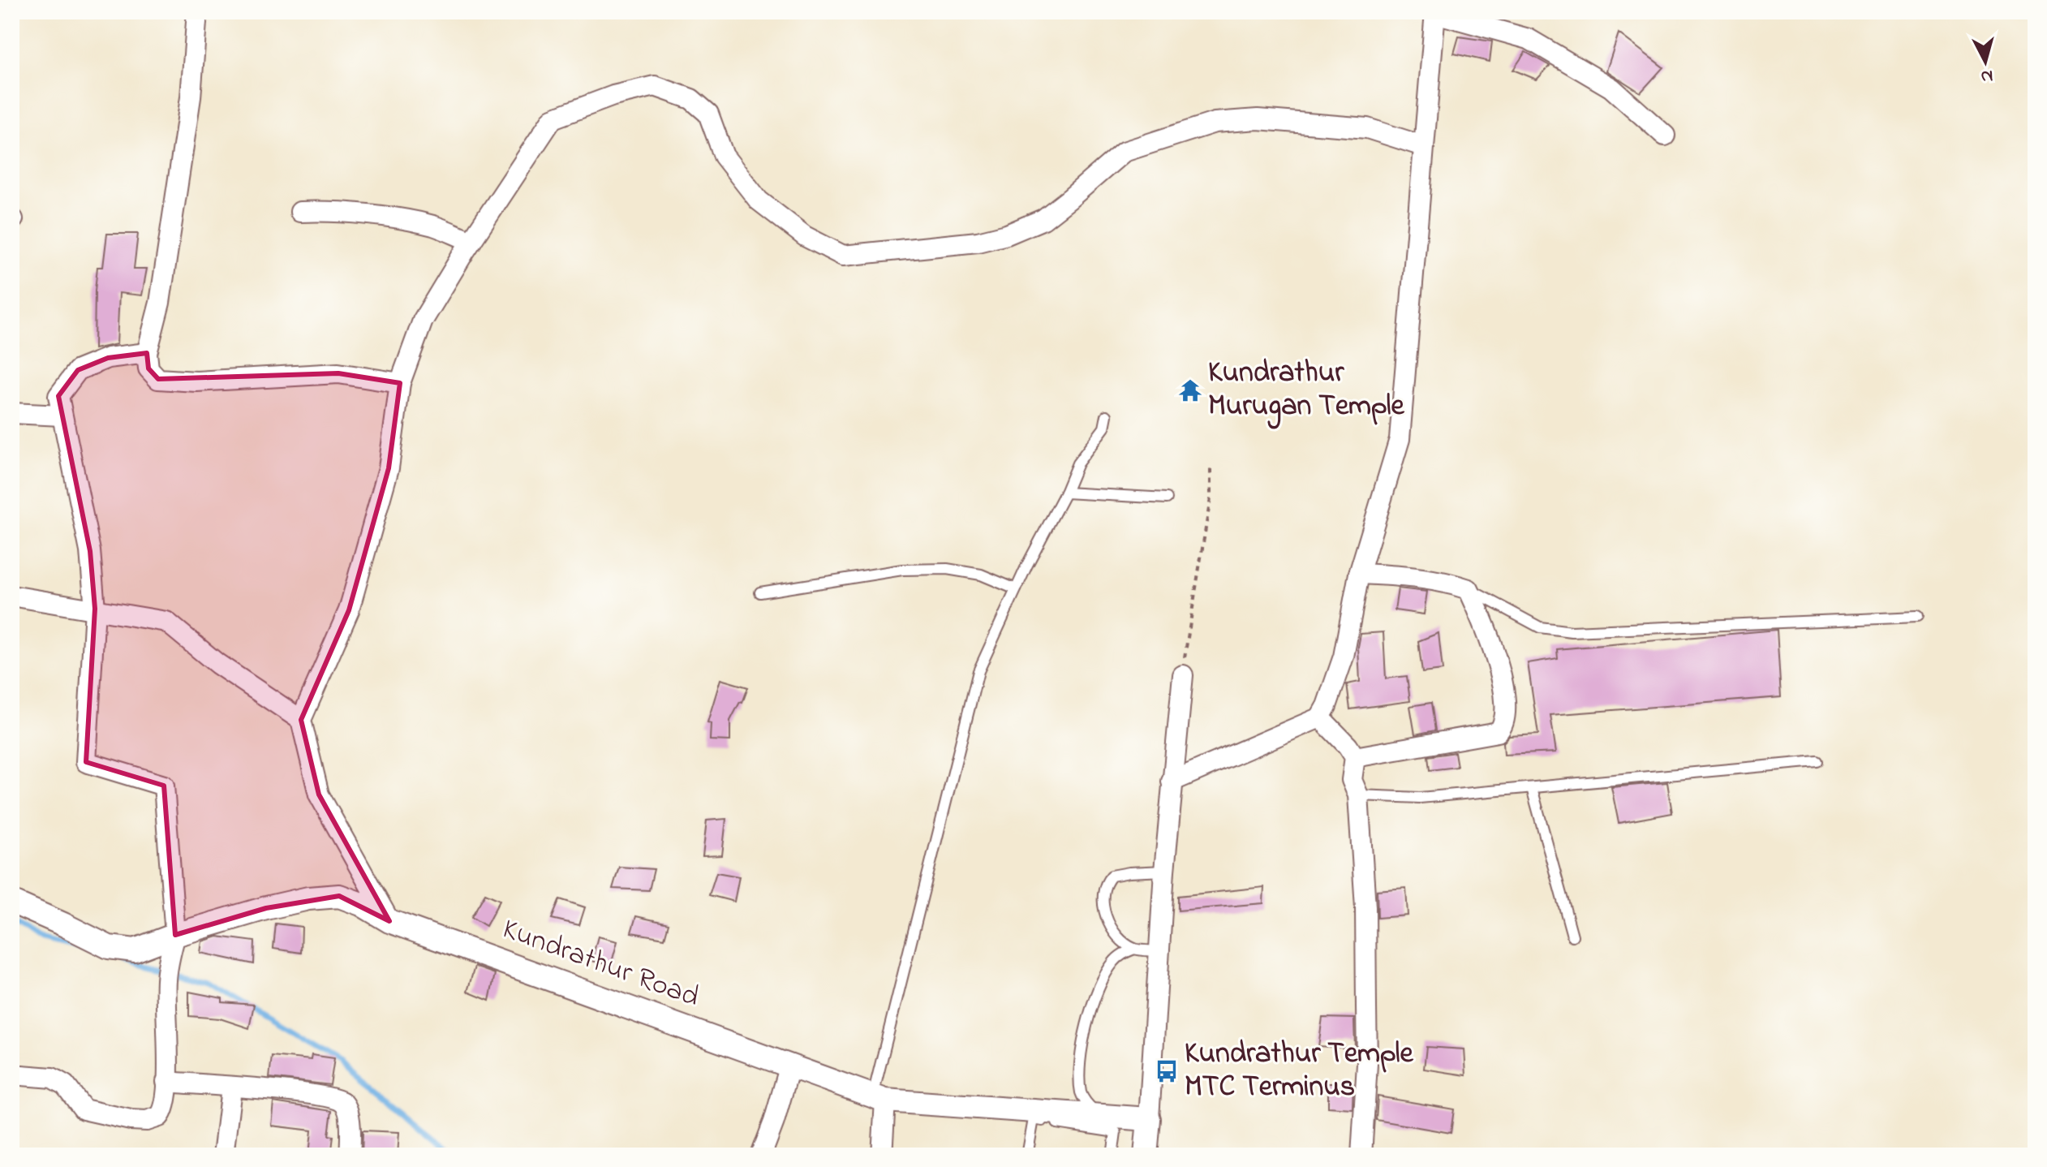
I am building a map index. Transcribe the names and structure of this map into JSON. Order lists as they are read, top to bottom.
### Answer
{
  "streets": {
    "street": ["Kundrathur Road"]
  },
  "places": {
    "temple": ["Kundrathur Murugan Temple"],
    "bus stop": ["Kundrathur Temple MTC Terminus"]
  },
  "north": "bottom"
}
